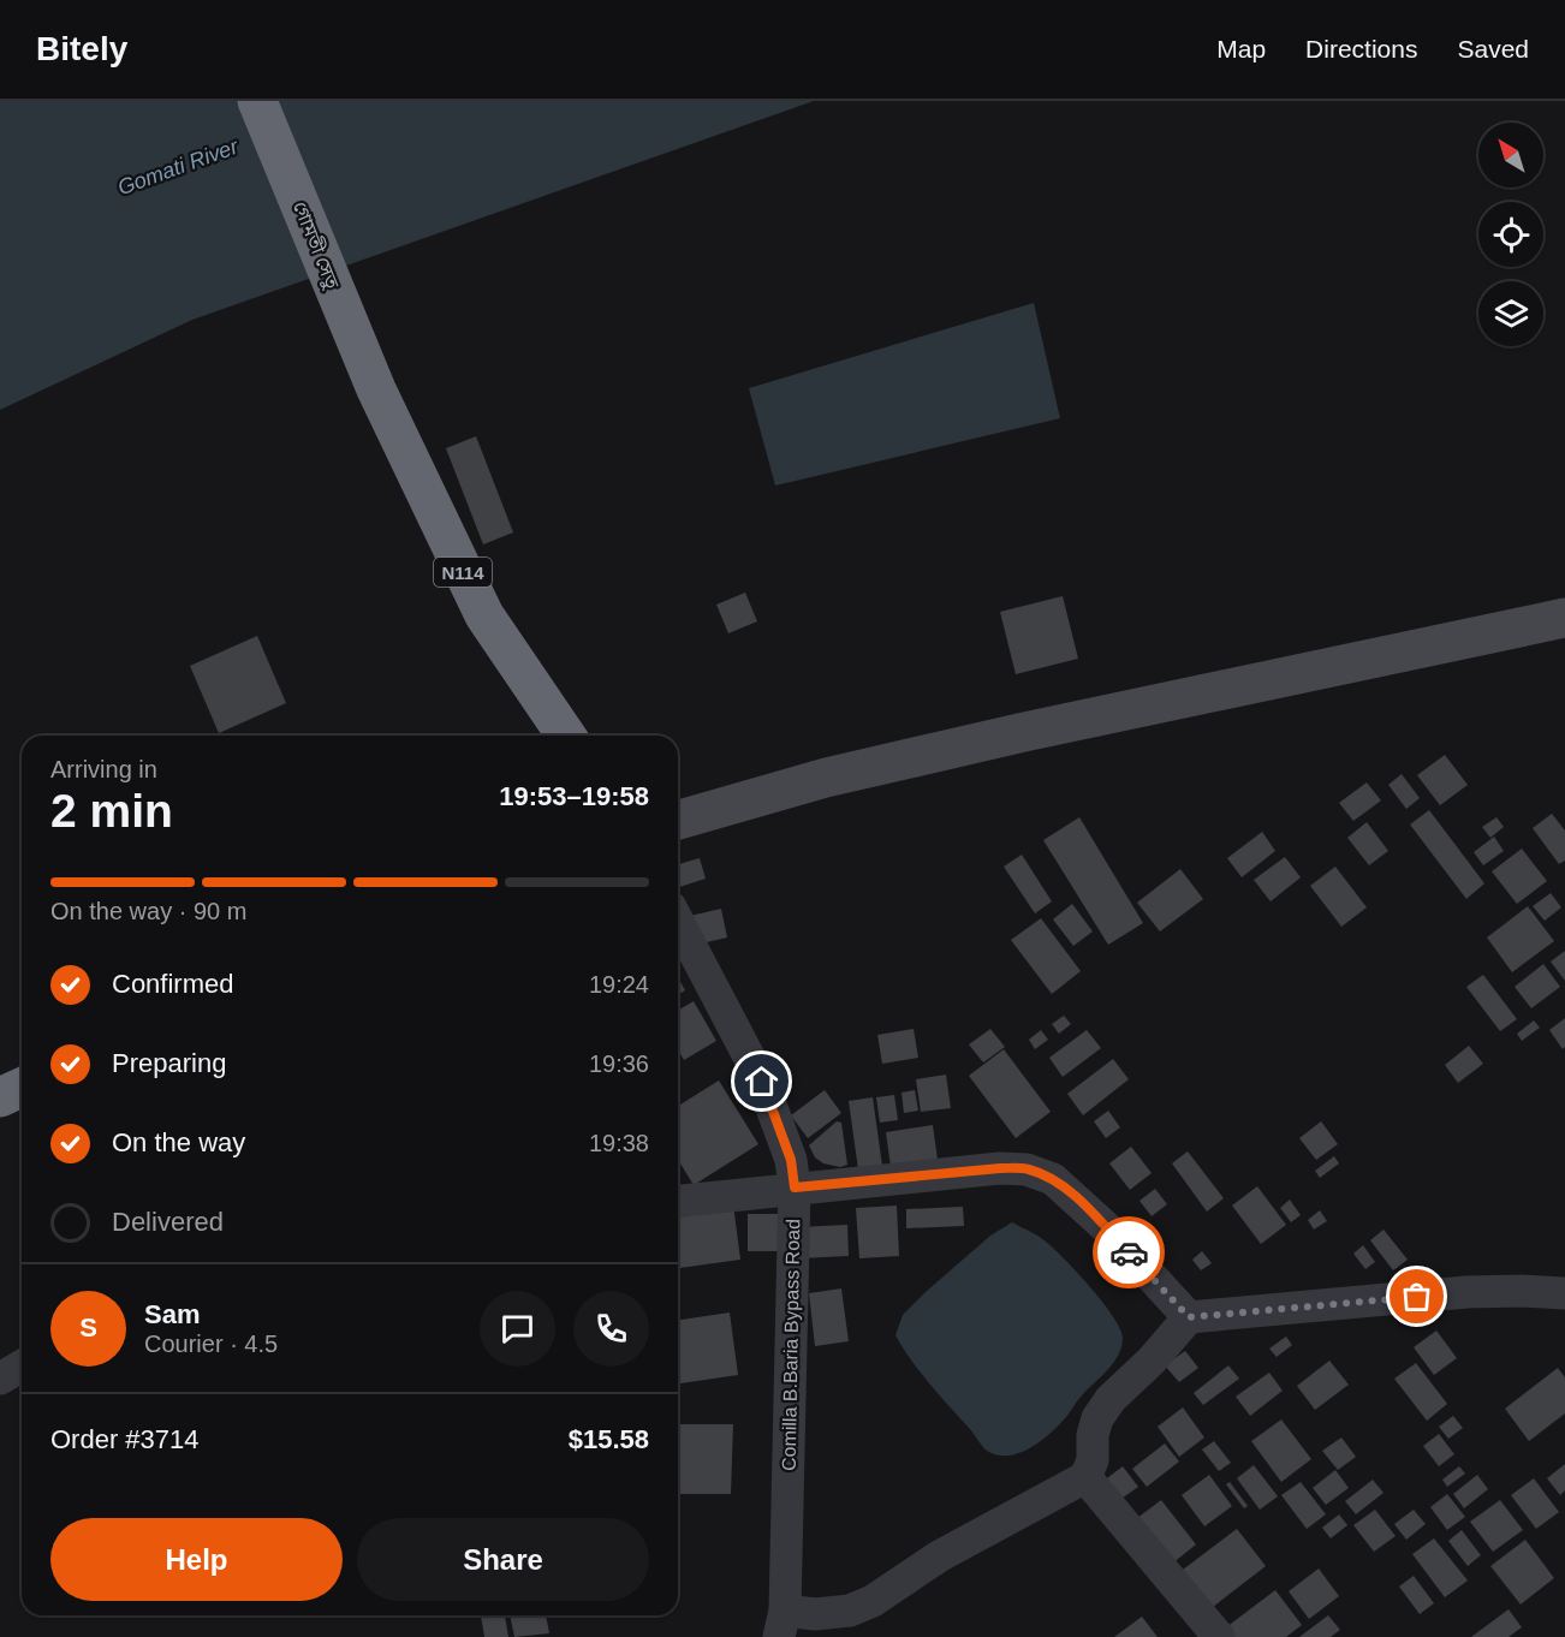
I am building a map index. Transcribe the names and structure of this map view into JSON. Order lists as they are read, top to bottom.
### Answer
{
  "streets": {
    "highway": ["গোমতী সেতু", "N114"],
    "street": ["Comilla B.Baria Bypass Road"]
  },
  "water": ["Gomati River"],
  "north": "top left",
  "page": {
    "header": "Bitely",
    "nav": ["Map", "Directions", "Saved"],
    "heading": ["2 min", "Arriving in", "19:53–19:58"],
    "panel": [
      "Sam",
      "Courier · 4.5",
      "Order #3714",
      "$15.58"
    ],
    "bar": "On the way · 90 m",
    "list": [
      ["Confirmed", "19:24"],
      ["Preparing", "19:36"],
      ["On the way", "19:38"],
      "Delivered"
    ],
    "round": "S",
    "buttons": ["Help", "Share"]
  }
}
